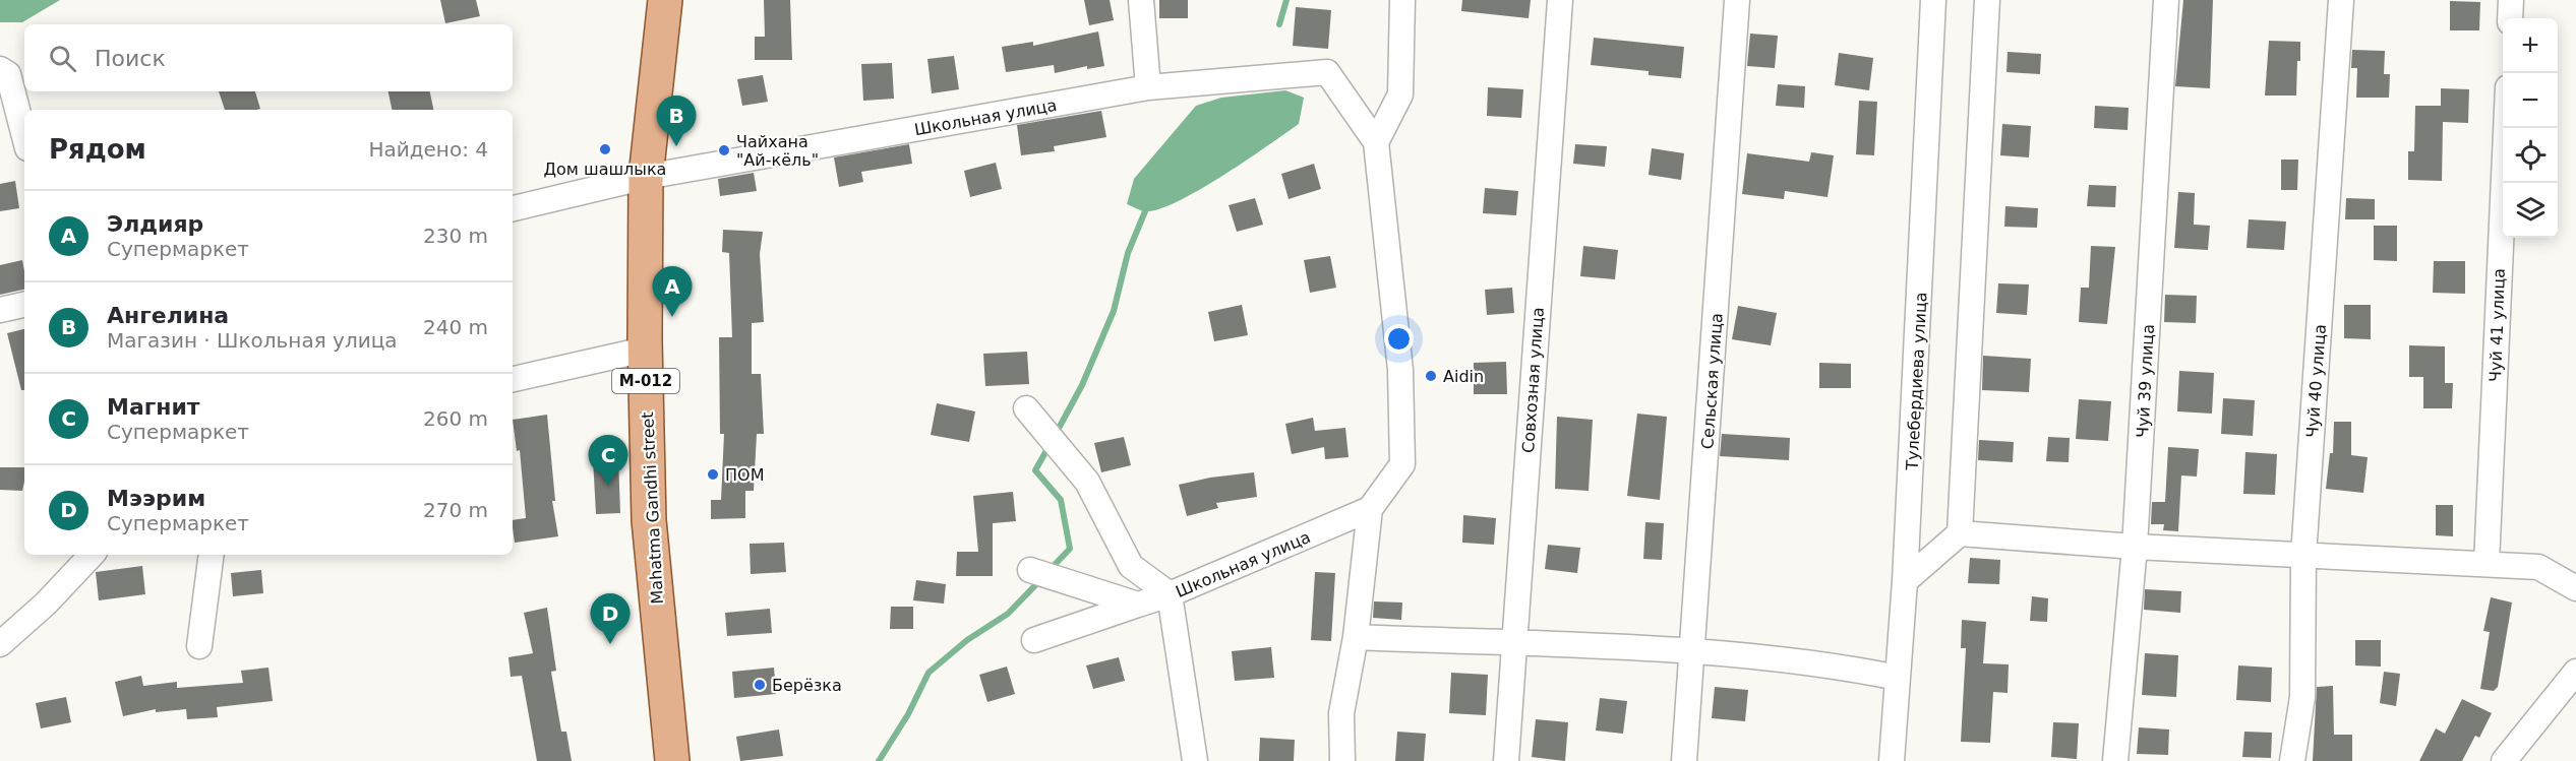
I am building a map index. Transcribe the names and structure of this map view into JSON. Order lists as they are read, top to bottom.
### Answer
{
  "streets": {
    "main road": ["М-012", "Mahatma Gandhi street"],
    "street": [
      "Школьная улица",
      "Чуй 41 улица",
      "Совхозная улица",
      "Сельская улица",
      "Тулебердиева улица",
      "Чуй 39 улица",
      "Чуй 40 улица"
    ]
  },
  "crossings": [
    ["Школьная улица", "Mahatma Gandhi street"]
  ],
  "places": [
    "Дом шашлыка",
    "Чайхана \"Ай-кёль\"",
    "Aidin",
    "ПОМ",
    "Берёзка"
  ],
  "page": {
    "map_buttons": ["+", "−"],
    "search": "Поиск",
    "pins": [
      "B",
      "A",
      "C",
      "D"
    ],
    "heading": ["Рядом", "Найдено: 4"],
    "list": [
      {
        "mark": "A",
        "name": "Элдияр",
        "note": "Супермаркет",
        "value": "230 m"
      },
      {
        "mark": "B",
        "name": "Ангелина",
        "note": "Магазин · Школьная улица",
        "value": "240 m"
      },
      {
        "mark": "C",
        "name": "Магнит",
        "note": "Супермаркет",
        "value": "260 m"
      },
      {
        "mark": "D",
        "name": "Мээрим",
        "note": "Супермаркет",
        "value": "270 m"
      }
    ]
  }
}
